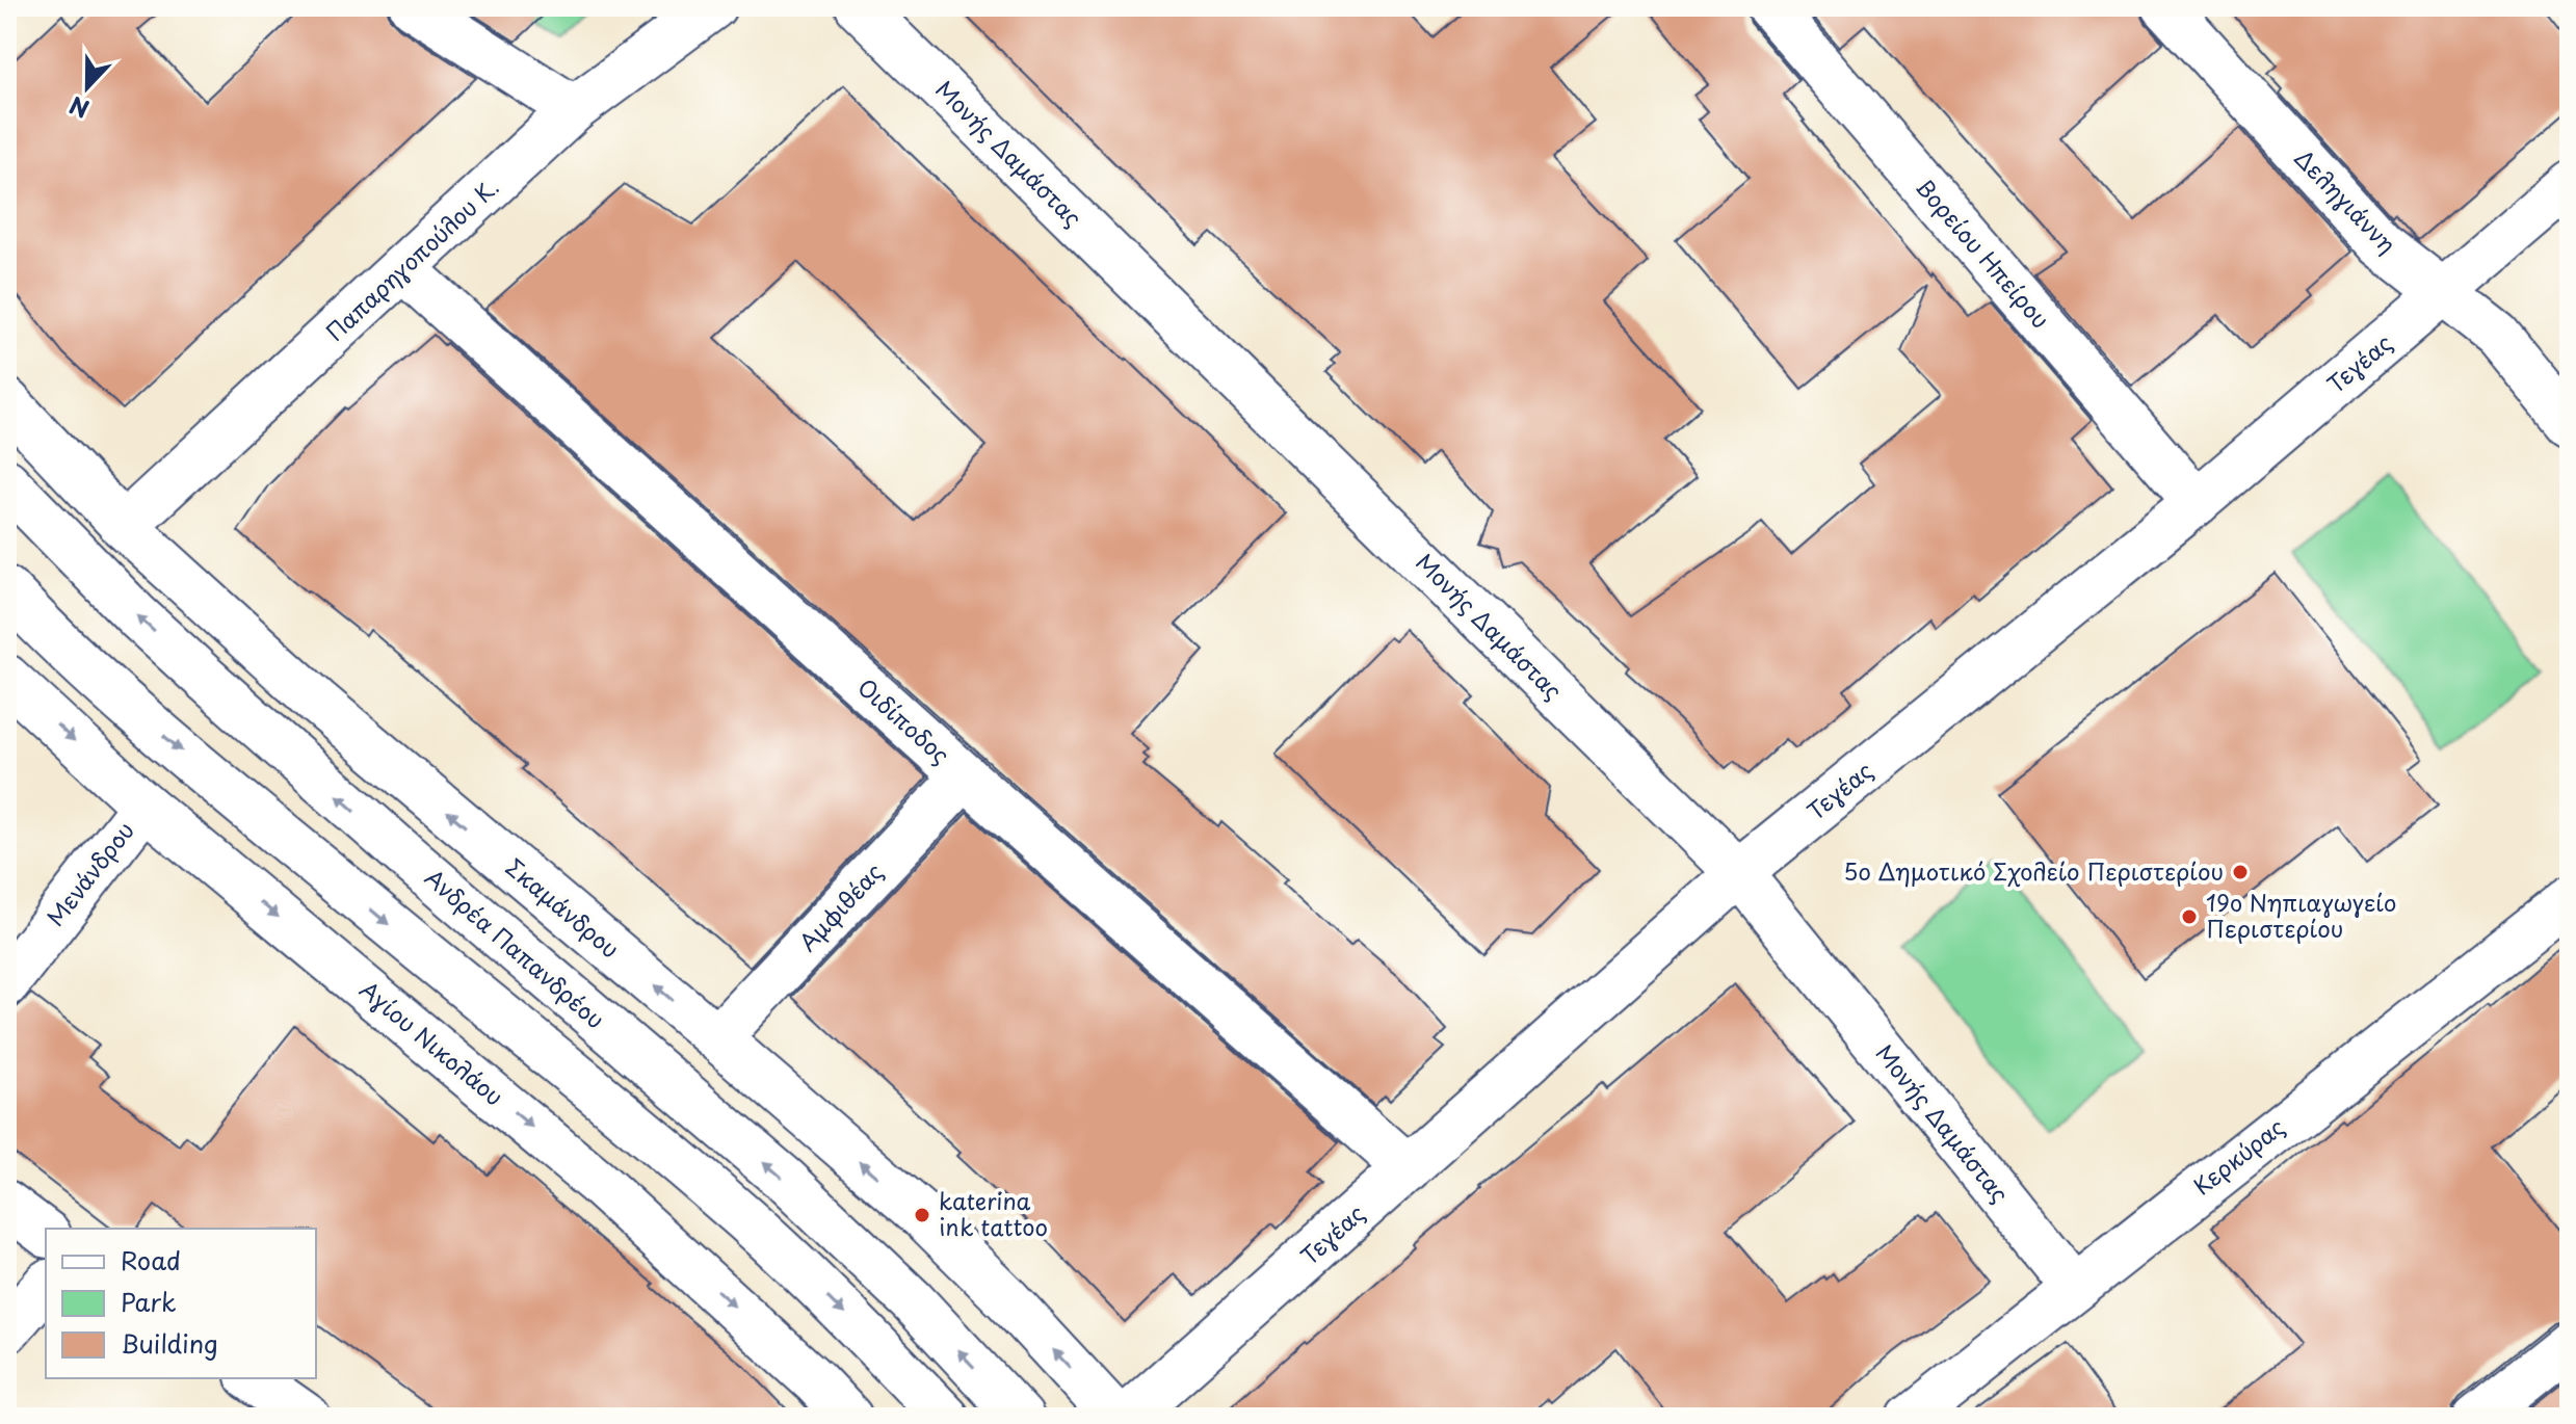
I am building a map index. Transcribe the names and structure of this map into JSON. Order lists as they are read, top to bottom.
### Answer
{
  "streets": {
    "street": [
      "Μονής Δαμάστας",
      "Δεληγιάννη",
      "Βορείου Ηπείρου",
      "Παπαρηγοπούλου Κ.",
      "Τεγέας",
      "Οιδίποδος",
      "Μενάνδρου",
      "Αμφιθέας",
      "Σκαμάνδρου",
      "Ανδρέα Παπανδρέου",
      "Αγίου Νικολάου",
      "Κερκύρας"
    ]
  },
  "crossings": [
    ["Μονής Δαμάστας", "Τεγέας"],
    ["Μονής Δαμάστας", "Κερκύρας"],
    ["Δεληγιάννη", "Τεγέας"],
    ["Βορείου Ηπείρου", "Τεγέας"],
    ["Παπαρηγοπούλου Κ.", "Οιδίποδος"],
    ["Παπαρηγοπούλου Κ.", "Σκαμάνδρου"],
    ["Τεγέας", "Οιδίποδος"],
    ["Οιδίποδος", "Αμφιθέας"],
    ["Μενάνδρου", "Αγίου Νικολάου"],
    ["Αμφιθέας", "Σκαμάνδρου"]
  ],
  "places": ["5ο Δημοτικό Σχολείο Περιστερίου", "19ο Νηπιαγωγείο Περιστερίου", "katerina ink tattoo"],
  "legend": ["Road", "Park", "Building"],
  "north": "bottom"
}
